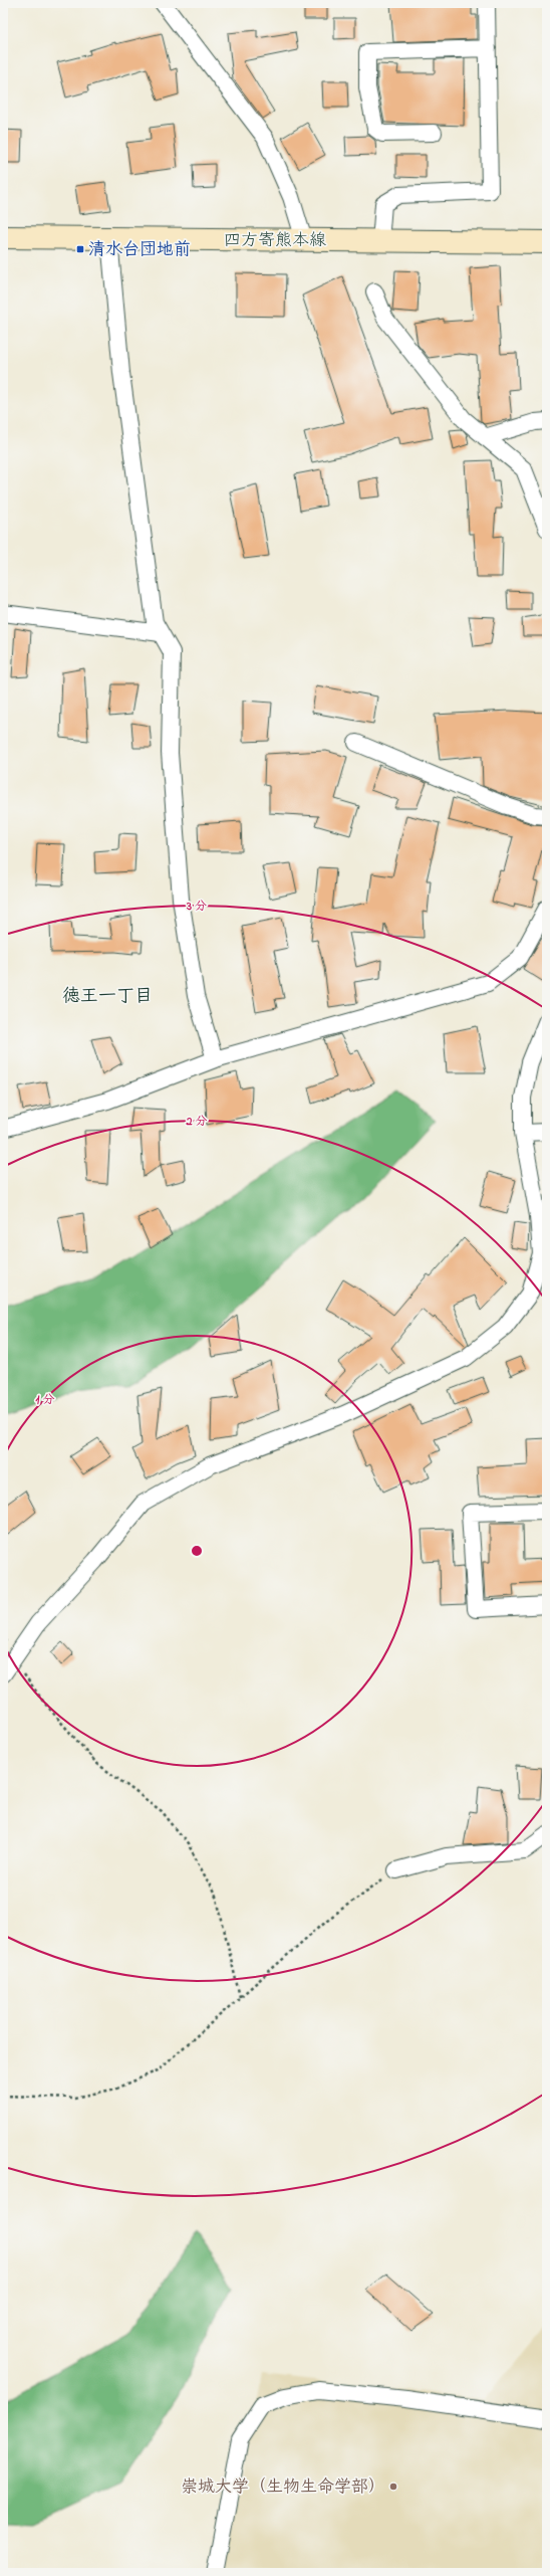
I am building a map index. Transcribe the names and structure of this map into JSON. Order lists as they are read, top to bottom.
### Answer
{
  "streets": {
    "main road": ["四方寄熊本線"]
  },
  "districts": ["徳王一丁目"],
  "places": {
    "transit": ["清水台団地前"],
    "other": ["崇城大学（生物生命学部）"]
  },
  "rings": ["3 分", "2 分", "1 分"]
}
